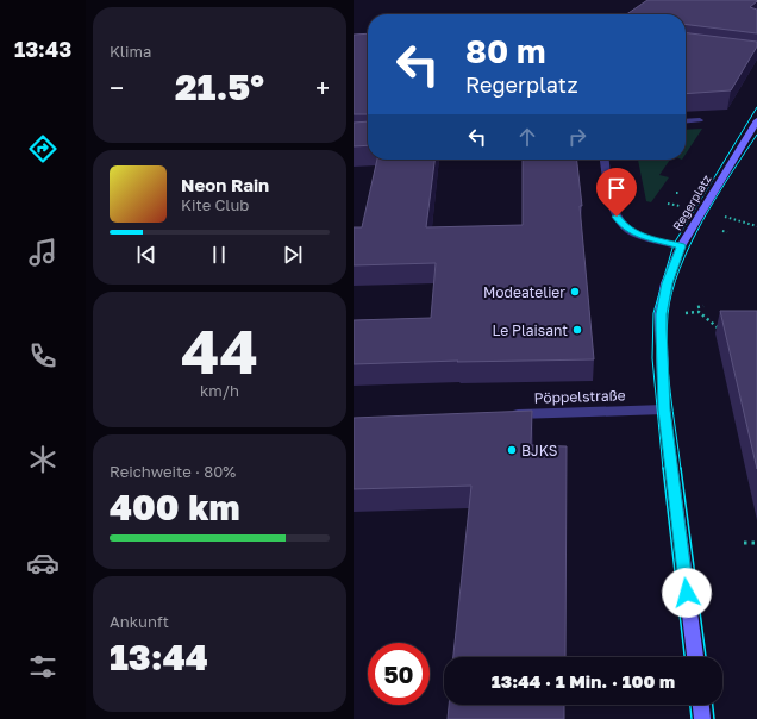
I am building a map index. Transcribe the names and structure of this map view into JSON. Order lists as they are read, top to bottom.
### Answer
{
  "streets": {
    "main road": ["Regerplatz"],
    "street": ["Pöppelstraße"]
  },
  "places": ["Modeatelier", "Le Plaisant", "BJKS"],
  "page": {
    "tabs": "13:43",
    "tile": [
      "Klima",
      ["44", "km/h"],
      ["Reichweite · 80%", "400 km"],
      ["Ankunft", "13:44"]
    ],
    "turn": ["80 m", "Regerplatz"],
    "heat": ["−", "21.5°", "+"],
    "song": ["Neon Rain", "Kite Club"],
    "limit": "50",
    "trip": "13:44 · 1 Min. · 100 m"
  }
}
